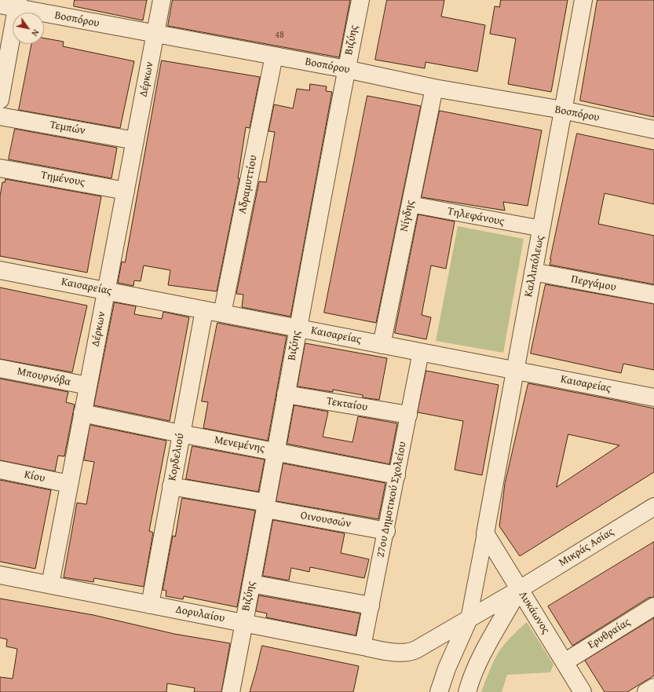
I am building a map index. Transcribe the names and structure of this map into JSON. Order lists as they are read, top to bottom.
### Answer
{
  "streets": {
    "street": [
      "Βοσπόρου",
      "Βιζύης",
      "Δέρκων",
      "Τεμπών",
      "Τημένους",
      "Αδραμυττίου",
      "Νίγδης",
      "Τηλεφάνους",
      "Καλλιπόλεως",
      "Περγάμου",
      "Καισαρείας",
      "Μπουρνόβα",
      "Τεκταίου",
      "Μενεμένης",
      "Κορδελιού",
      "Κίου",
      "27ου Δημοτικού Σχολείου",
      "Οινουσσών",
      "Μικράς Ασίας",
      "Λυκάωνος",
      "Δορυλαίου",
      "Ερυθραίας"
    ]
  },
  "crossings": [
    ["Βοσπόρου", "Βιζύης"],
    ["Βοσπόρου", "Δέρκων"],
    ["Βοσπόρου", "Αδραμυττίου"],
    ["Βοσπόρου", "Νίγδης"],
    ["Βοσπόρου", "Καλλιπόλεως"],
    ["Βιζύης", "Καισαρείας"],
    ["Βιζύης", "Τεκταίου"],
    ["Βιζύης", "Μενεμένης"],
    ["Βιζύης", "Οινουσσών"],
    ["Βιζύης", "Δορυλαίου"],
    ["Δέρκων", "Τεμπών"],
    ["Δέρκων", "Τημένους"],
    ["Δέρκων", "Καισαρείας"],
    ["Δέρκων", "Μπουρνόβα"],
    ["Δέρκων", "Μενεμένης"],
    ["Δέρκων", "Κίου"],
    ["Δέρκων", "Δορυλαίου"],
    ["Αδραμυττίου", "Καισαρείας"],
    ["Νίγδης", "Τηλεφάνους"],
    ["Νίγδης", "Καισαρείας"],
    ["Τηλεφάνους", "Καλλιπόλεως"],
    ["Καλλιπόλεως", "Περγάμου"],
    ["Καλλιπόλεως", "Καισαρείας"],
    ["Καλλιπόλεως", "Λυκάωνος"],
    ["Καισαρείας", "Κορδελιού"],
    ["Καισαρείας", "27ου Δημοτικού Σχολείου"],
    ["Τεκταίου", "27ου Δημοτικού Σχολείου"],
    ["Μενεμένης", "Κορδελιού"],
    ["Μενεμένης", "27ου Δημοτικού Σχολείου"],
    ["Κορδελιού", "Οινουσσών"],
    ["Κορδελιού", "Δορυλαίου"],
    ["27ου Δημοτικού Σχολείου", "Οινουσσών"],
    ["27ου Δημοτικού Σχολείου", "Δορυλαίου"],
    ["Μικράς Ασίας", "Λυκάωνος"],
    ["Μικράς Ασίας", "Δορυλαίου"],
    ["Λυκάωνος", "Ερυθραίας"]
  ],
  "house_numbers": ["48"],
  "north": "bottom right"
}
